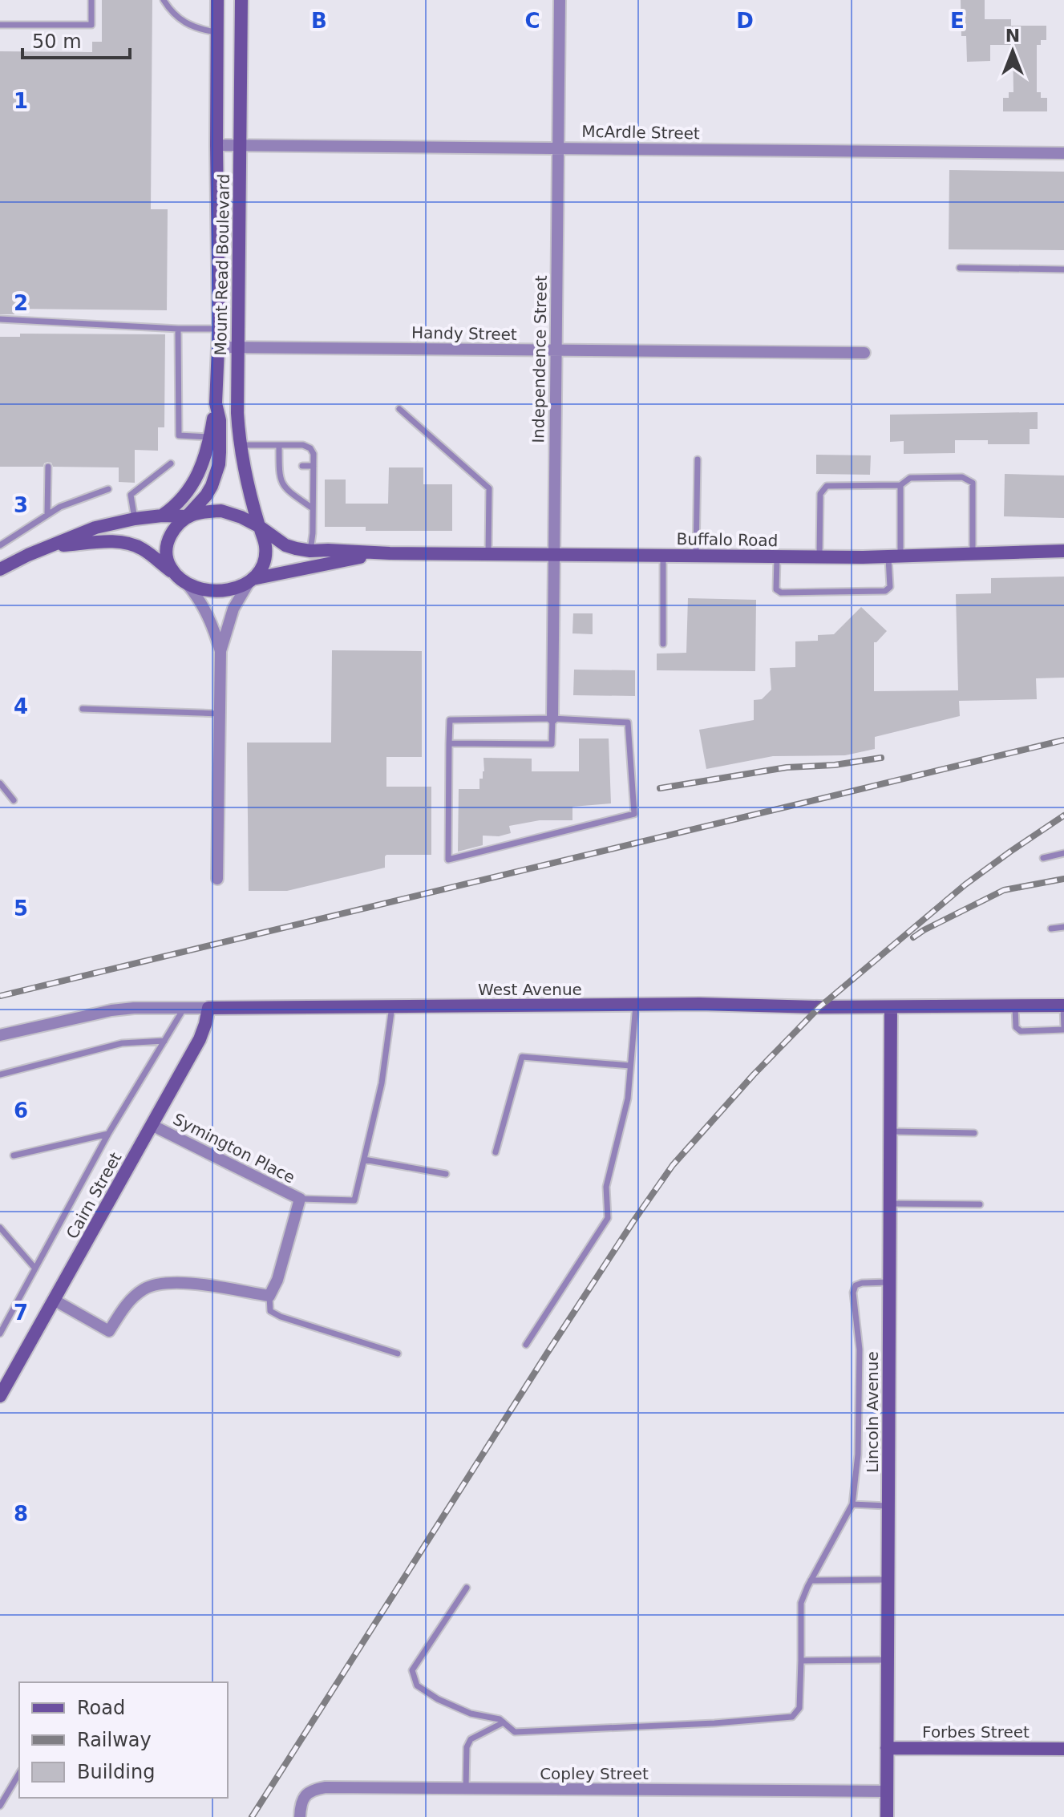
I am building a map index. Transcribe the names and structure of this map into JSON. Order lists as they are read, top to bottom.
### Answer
{
  "streets": {
    "main road": [
      "Mount Read Boulevard",
      "Buffalo Road",
      "West Avenue",
      "Cairn Street",
      "Lincoln Avenue",
      "Forbes Street"
    ],
    "street": [
      "McArdle Street",
      "Handy Street",
      "Independence Street",
      "Symington Place",
      "Copley Street"
    ]
  },
  "crossings": [
    ["McArdle Street", "Mount Read Boulevard"],
    ["McArdle Street", "Independence Street"],
    ["Mount Read Boulevard", "Handy Street"],
    ["Mount Read Boulevard", "Buffalo Road"],
    ["Handy Street", "Independence Street"],
    ["Independence Street", "Buffalo Road"],
    ["West Avenue", "Cairn Street"],
    ["West Avenue", "Lincoln Avenue"],
    ["Symington Place", "Cairn Street"],
    ["Lincoln Avenue", "Forbes Street"],
    ["Lincoln Avenue", "Copley Street"]
  ],
  "legend": ["Road", "Railway", "Building"],
  "scale_bar": "50 m",
  "north": "top",
  "grid": {
    "columns": [
      "B",
      "C",
      "D",
      "E"
    ],
    "rows": [
      "1",
      "2",
      "3",
      "4",
      "5",
      "6",
      "7",
      "8"
    ]
  }
}
